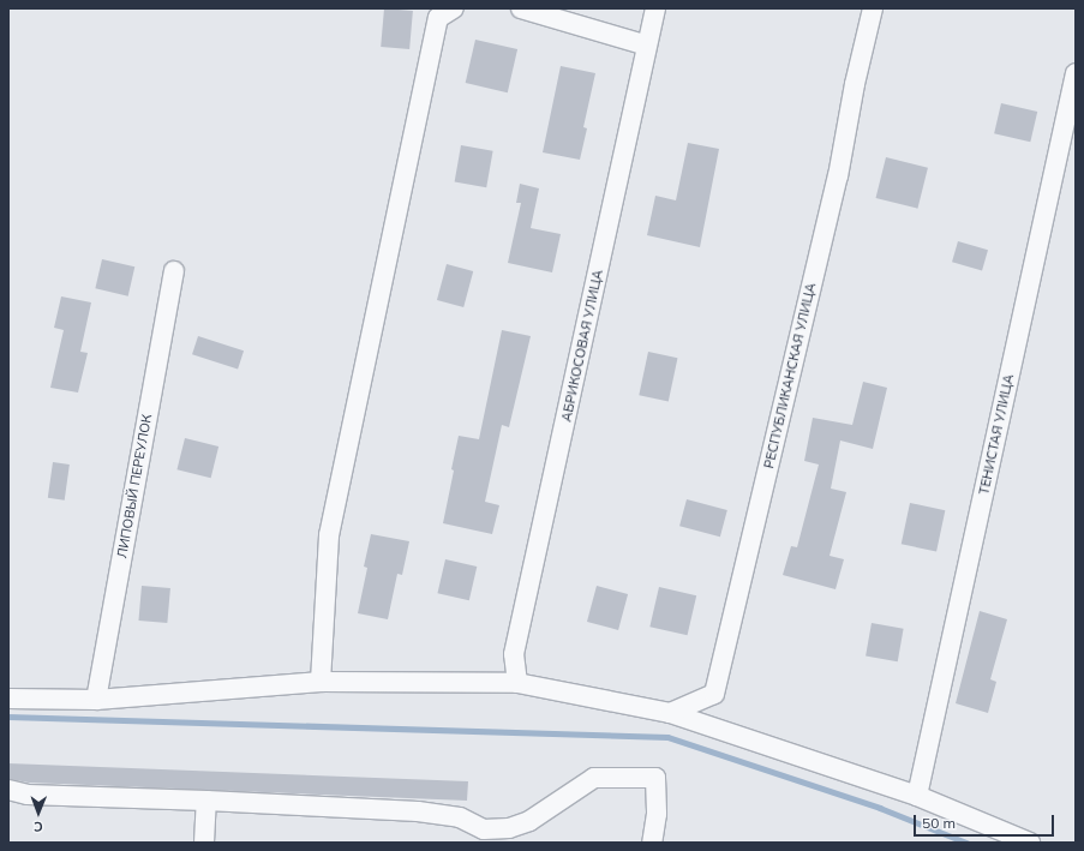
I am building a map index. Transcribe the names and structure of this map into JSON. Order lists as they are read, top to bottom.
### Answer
{
  "streets": {
    "street": [
      "АБРИКОСОВАЯ УЛИЦА",
      "РЕСПУБЛИКАНСКАЯ УЛИЦА",
      "ТЕНИСТАЯ УЛИЦА",
      "ЛИПОВЫЙ ПЕРЕУЛОК"
    ]
  },
  "scale_bar": "50 m",
  "north": "bottom"
}
